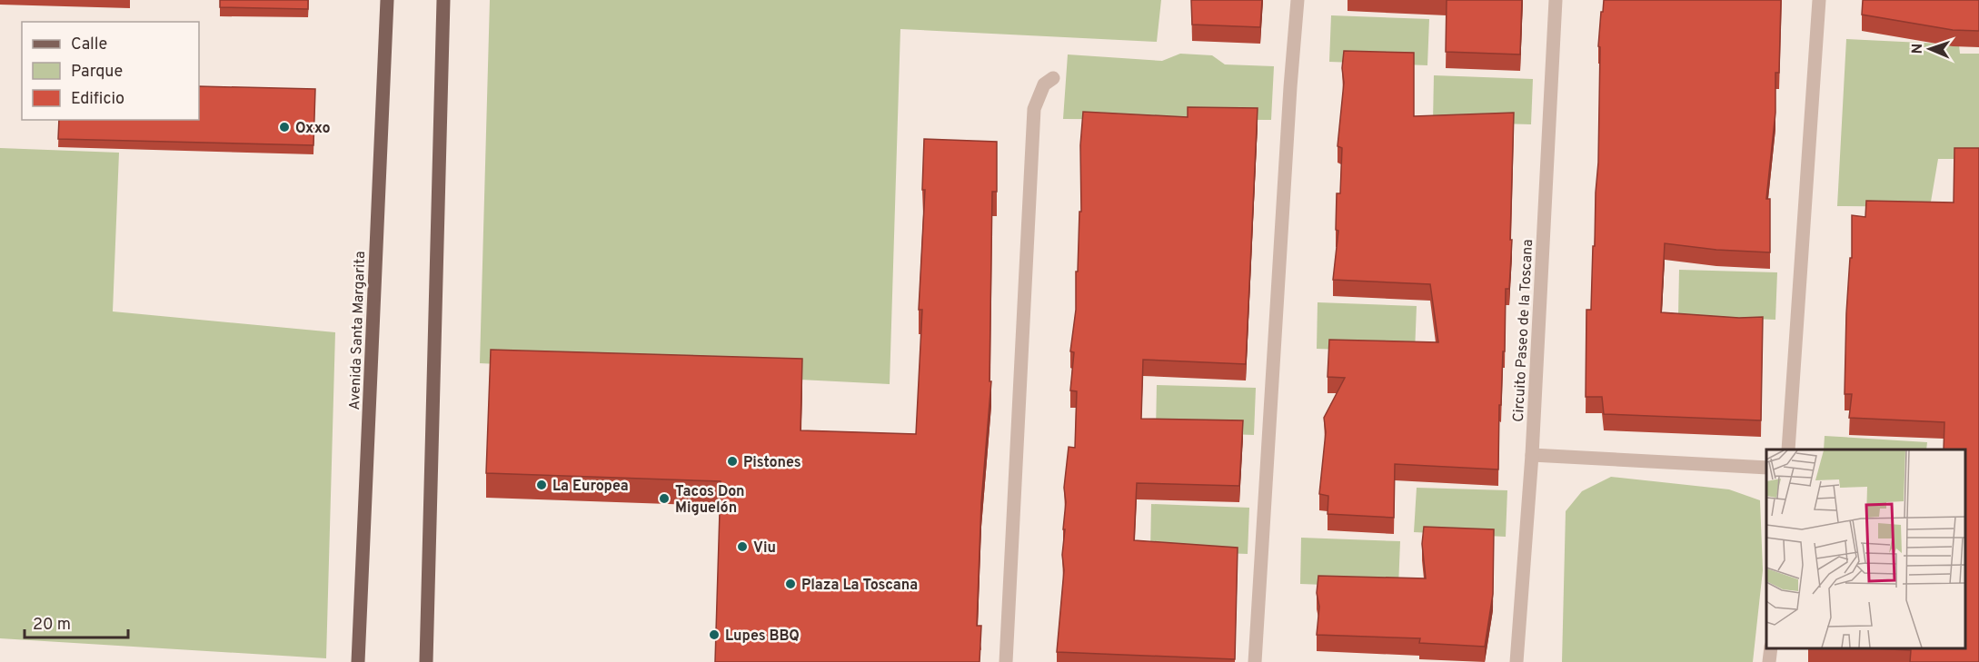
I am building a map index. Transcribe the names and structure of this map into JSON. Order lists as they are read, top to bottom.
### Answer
{
  "streets": {
    "main road": ["Avenida Santa Margarita"],
    "street": ["Circuito Paseo de la Toscana"]
  },
  "places": [
    "Oxxo",
    "Pistones",
    "La Europea",
    "Tacos Don Miguelón",
    "Viu",
    "Plaza La Toscana",
    "Lupes BBQ"
  ],
  "legend": ["Calle", "Parque", "Edificio"],
  "scale_bar": "20 m",
  "north": "left"
}
